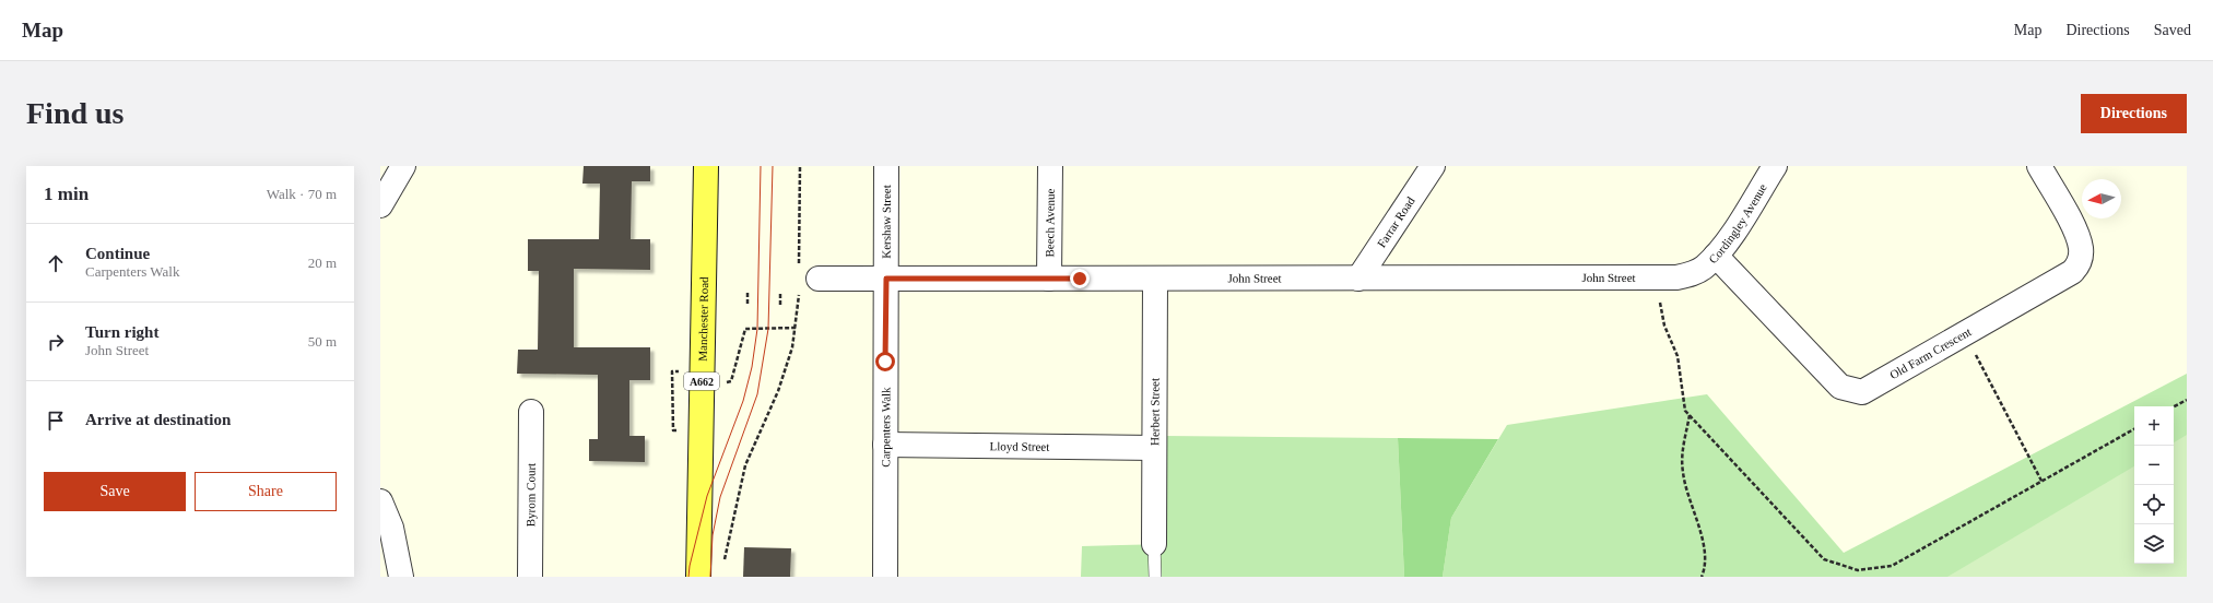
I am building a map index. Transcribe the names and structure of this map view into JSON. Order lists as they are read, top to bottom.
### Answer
{
  "streets": {
    "main road": ["Manchester Road", "A662"],
    "street": [
      "Kershaw Street",
      "Beech Avenue",
      "Farrar Road",
      "Cordingley Avenue",
      "John Street",
      "Old Farm Crescent",
      "Herbert Street",
      "Carpenters Walk",
      "Lloyd Street",
      "Byrom Court"
    ]
  },
  "crossings": [
    ["Kershaw Street", "John Street"],
    ["Kershaw Street", "Carpenters Walk"],
    ["Beech Avenue", "John Street"],
    ["Farrar Road", "John Street"],
    ["Cordingley Avenue", "John Street"],
    ["Cordingley Avenue", "Old Farm Crescent"],
    ["John Street", "Herbert Street"],
    ["John Street", "Carpenters Walk"],
    ["Herbert Street", "Lloyd Street"],
    ["Carpenters Walk", "Lloyd Street"]
  ],
  "north": "left",
  "page": {
    "header": "Map",
    "nav": ["Map", "Directions", "Saved"],
    "buttons": [
      "Directions",
      ["Save", "Share"]
    ],
    "title": "Find us",
    "heading": ["1 min", "Walk · 70 m"],
    "list": [
      ["Continue", "Carpenters Walk", "20 m"],
      ["Turn right", "John Street", "50 m"],
      "Arrive at destination"
    ],
    "map_buttons": ["+", "−"]
  }
}
